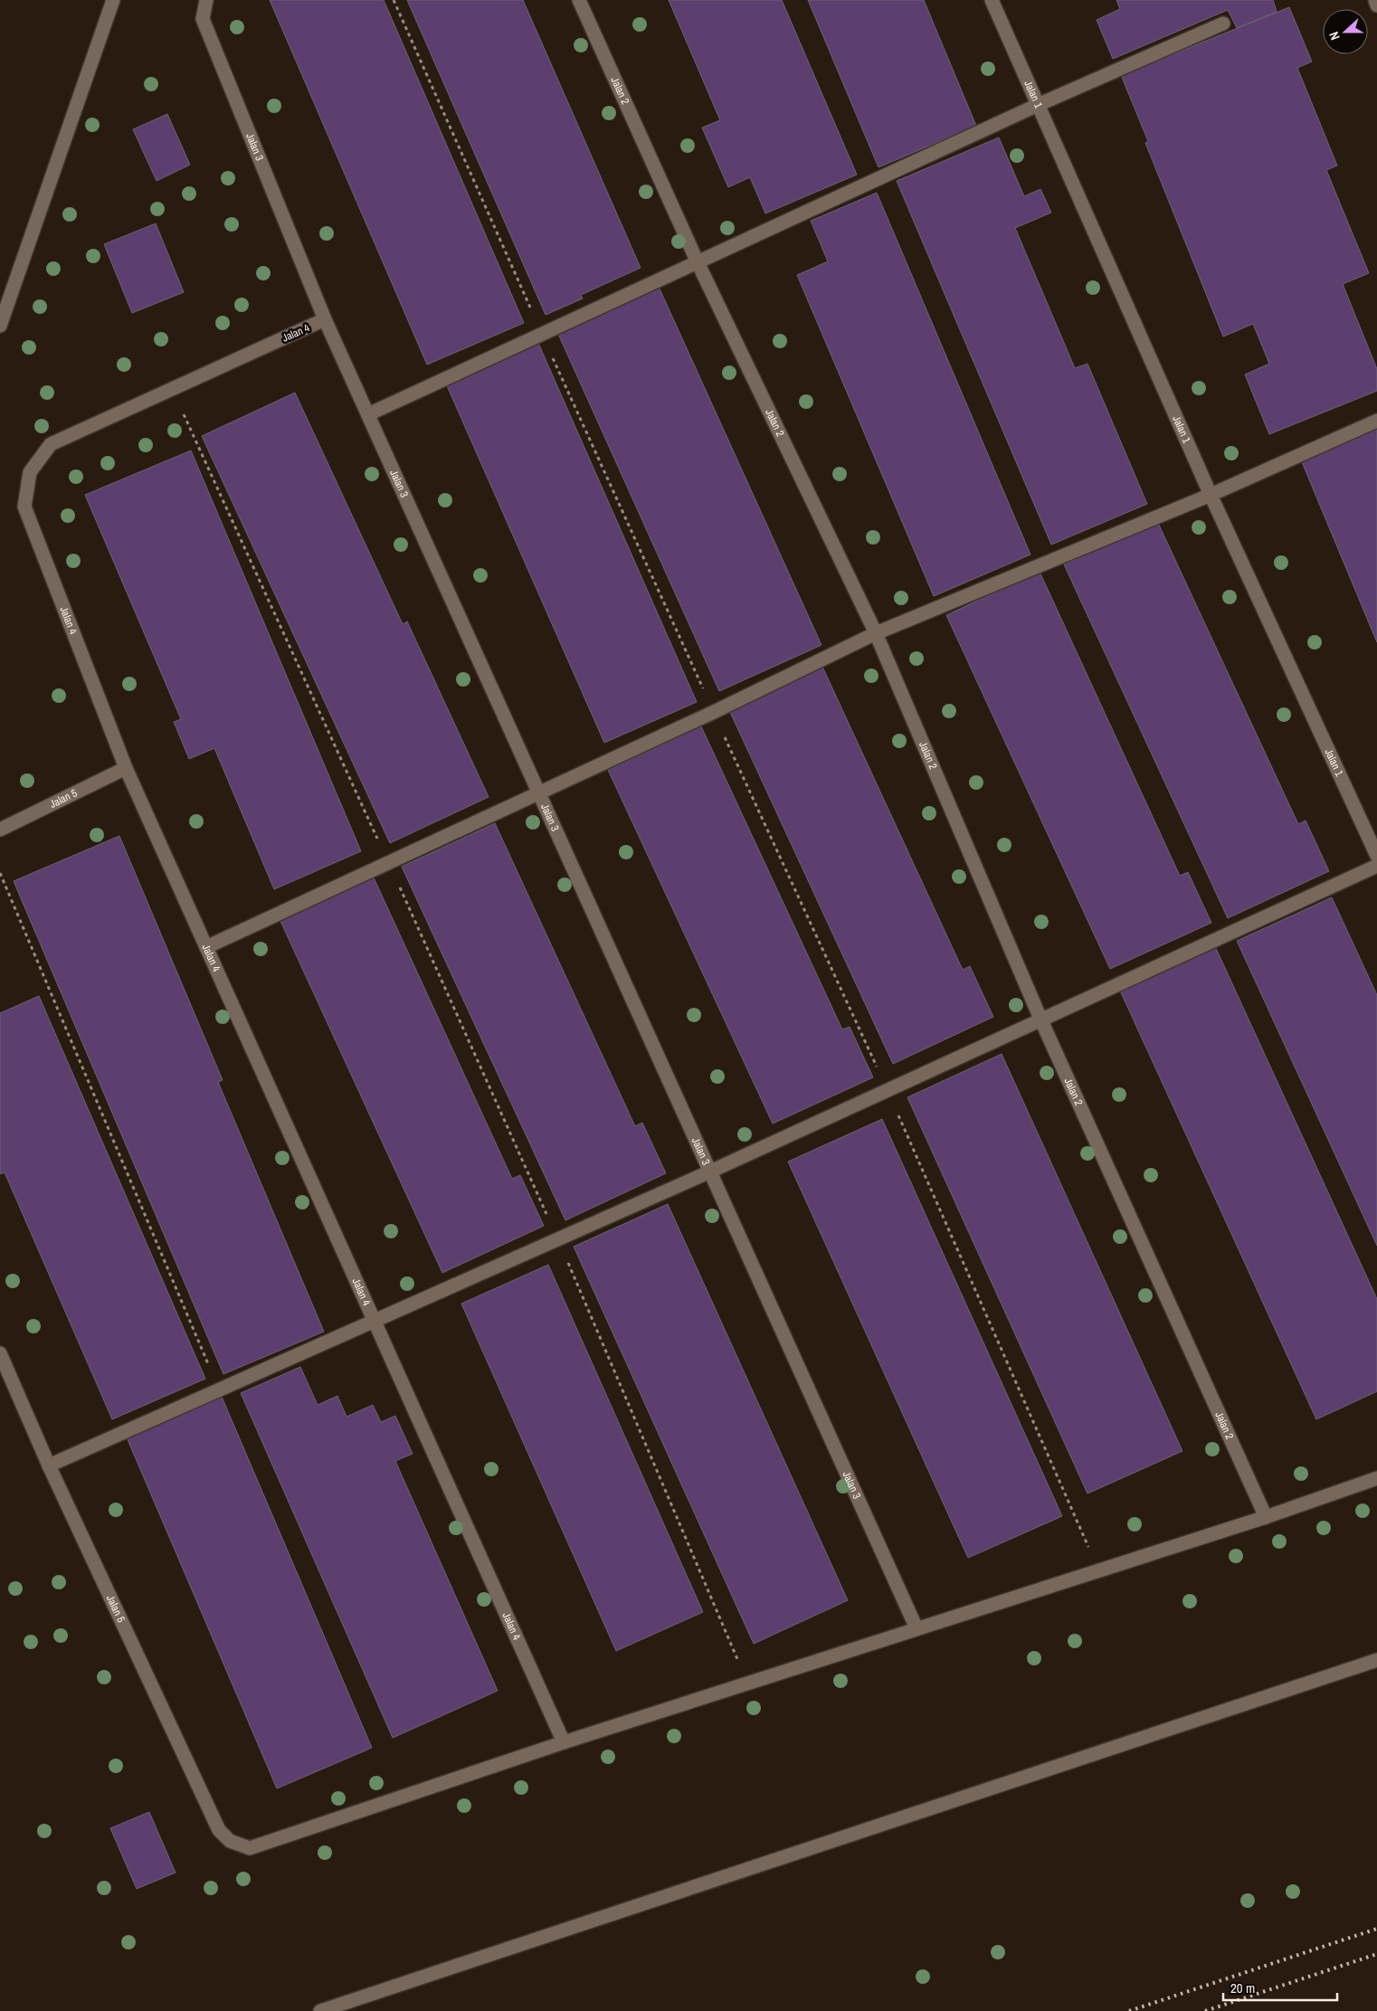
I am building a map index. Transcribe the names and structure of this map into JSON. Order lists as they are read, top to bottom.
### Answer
{
  "streets": {
    "street": [
      "Jalan 2",
      "Jalan 1",
      "Jalan 3",
      "Jalan 4",
      "Jalan 5"
    ]
  },
  "crossings": [
    ["Jalan 3", "Jalan 4"],
    ["Jalan 4", "Jalan 5"]
  ],
  "scale_bar": "20 m",
  "north": "left"
}
